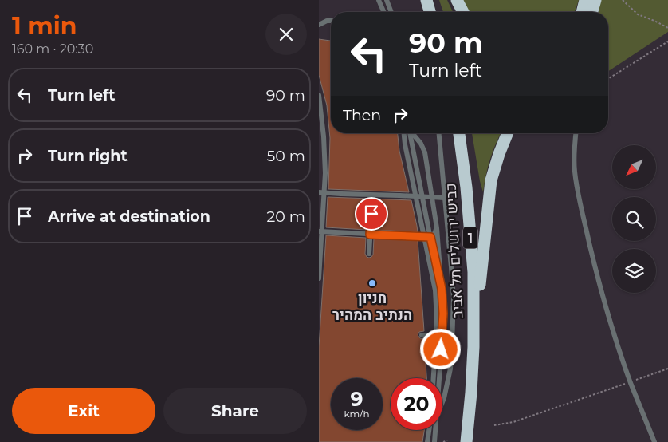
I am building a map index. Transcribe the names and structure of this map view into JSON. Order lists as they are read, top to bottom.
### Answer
{
  "streets": {
    "highway": ["1", "כביש ירושלים תל אביב"]
  },
  "places": ["חניון הנתיב המהיר"],
  "north": "bottom left",
  "page": {
    "heading": ["1 min", "160 m · 20:30"],
    "turn": ["90 m", "Turn left"],
    "list": [
      {
        "name": "Turn left",
        "value": "90 m"
      },
      {
        "name": "Turn right",
        "value": "50 m"
      },
      {
        "name": "Arrive at destination",
        "value": "20 m"
      }
    ],
    "then": "Then",
    "speed": "9 km/h",
    "limit": "20",
    "buttons": ["Exit", "Share"]
  }
}
